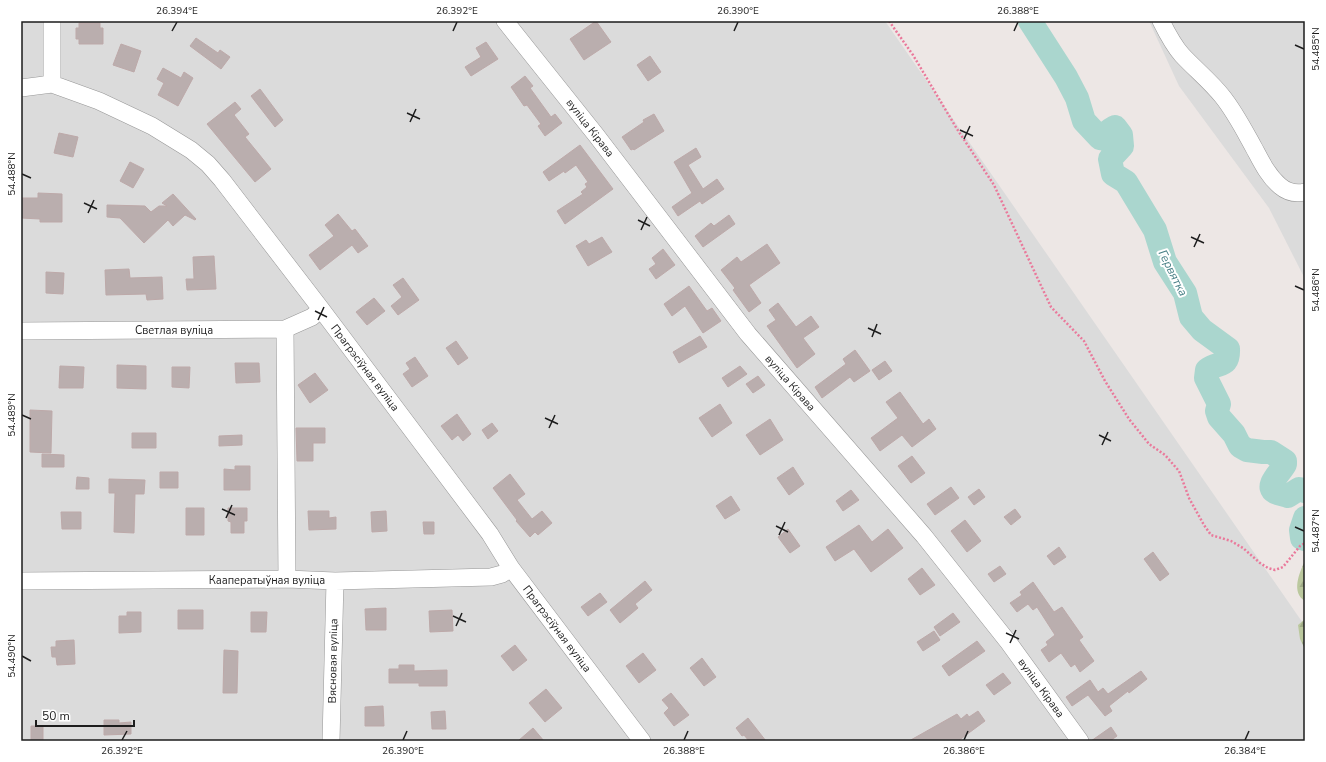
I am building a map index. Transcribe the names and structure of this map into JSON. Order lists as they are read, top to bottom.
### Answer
{
  "streets": {
    "street": [
      "вуліца Кірава",
      "Светлая вуліца",
      "Прагрэсіўная вуліца",
      "Кааператыўная вуліца",
      "Вясновая вуліца"
    ]
  },
  "crossings": [
    ["Светлая вуліца", "Прагрэсіўная вуліца"],
    ["Прагрэсіўная вуліца", "Кааператыўная вуліца"],
    ["Кааператыўная вуліца", "Вясновая вуліца"]
  ],
  "water": ["Гервятка"],
  "scale_bar": "50 m",
  "coordinates": [
    "26.394°E",
    "26.392°E",
    "26.390°E",
    "26.388°E",
    "54.485°N",
    "54.488°N",
    "54.486°N",
    "54.489°N",
    "54.487°N",
    "54.490°N",
    "26.386°E",
    "26.384°E"
  ]
}
